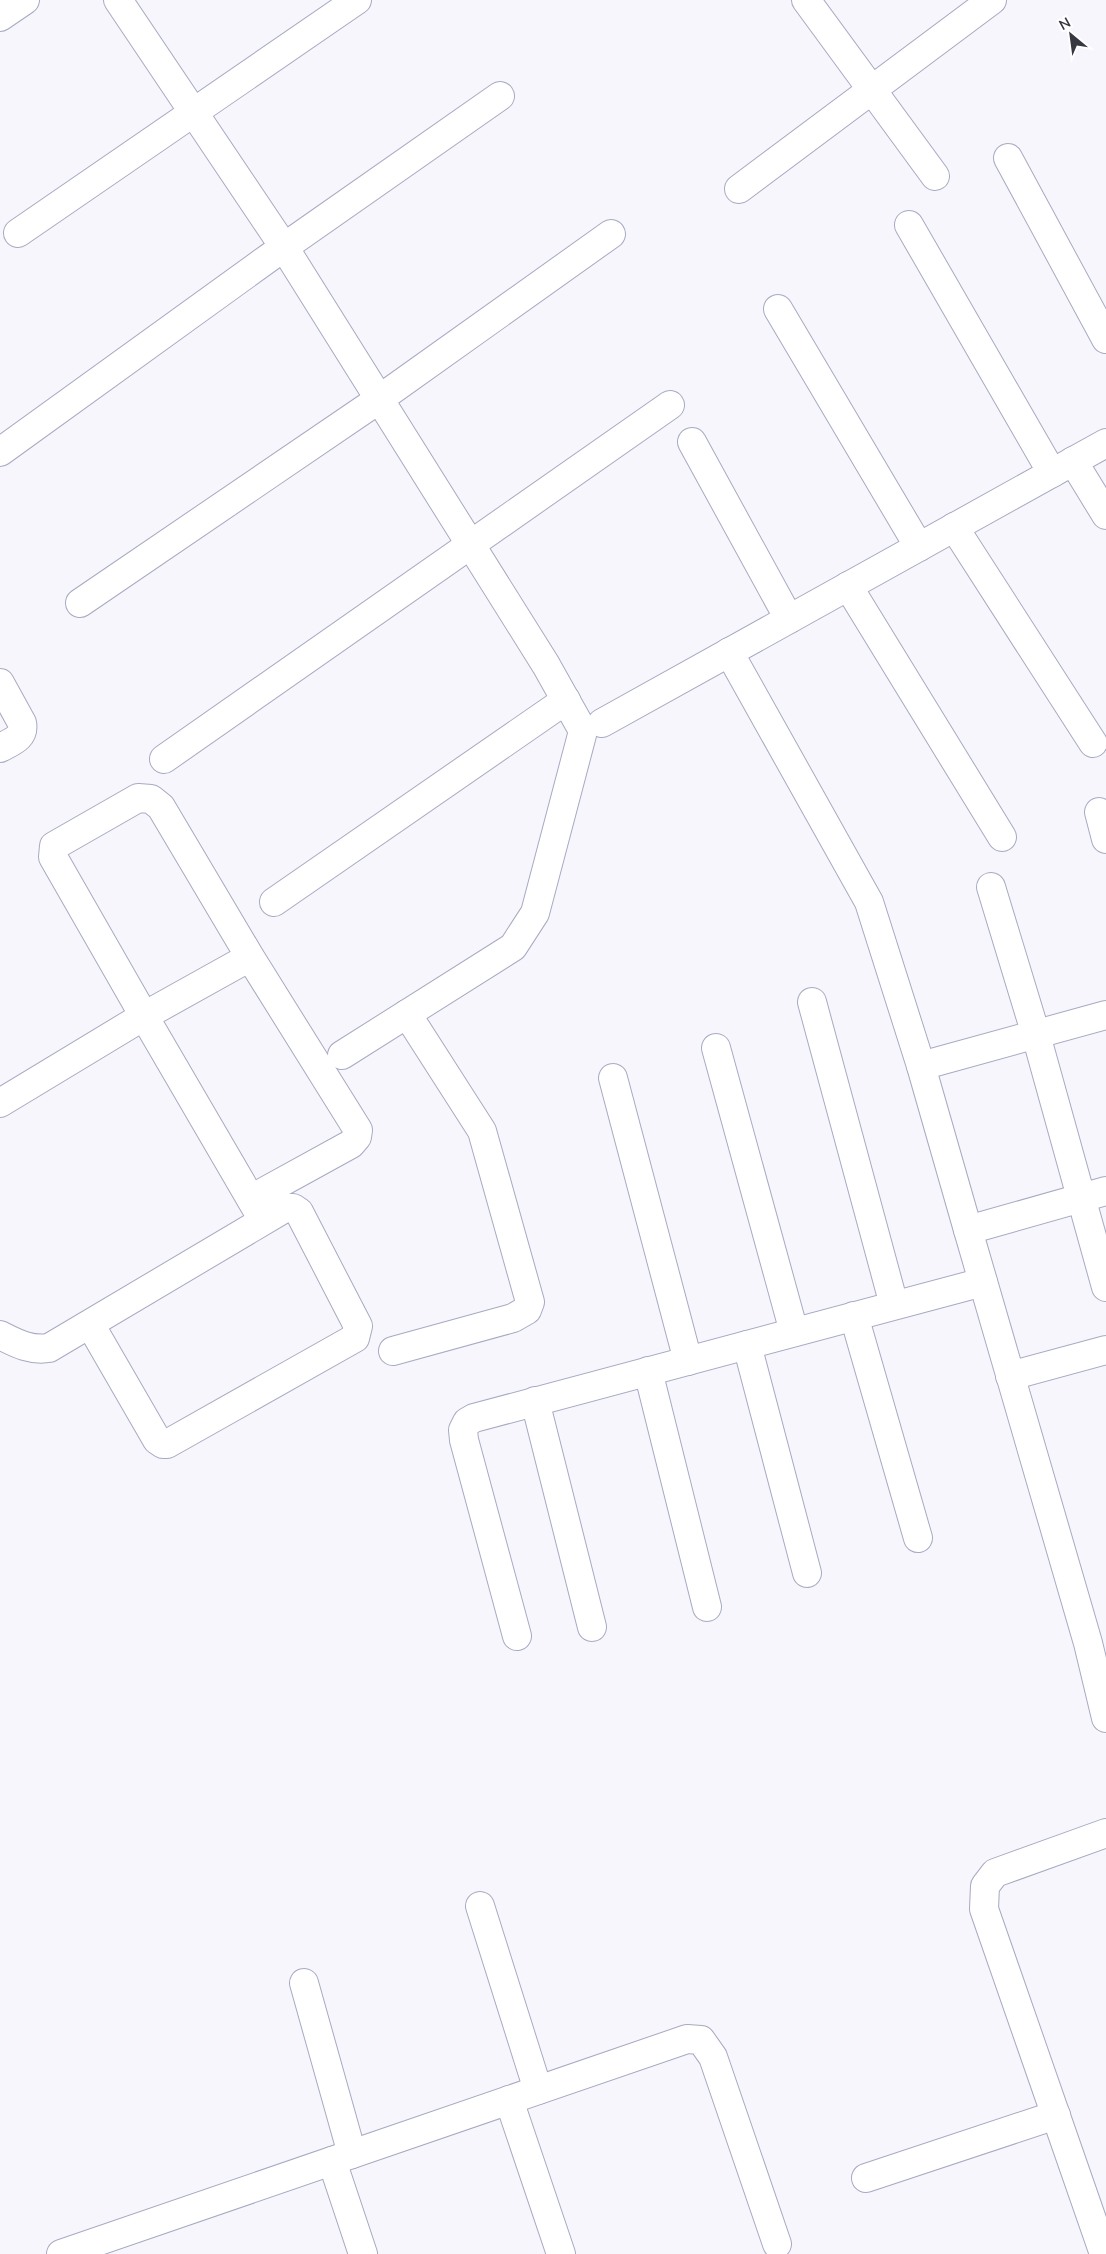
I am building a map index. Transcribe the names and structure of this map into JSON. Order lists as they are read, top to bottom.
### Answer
{
  "north": "top left"
}
